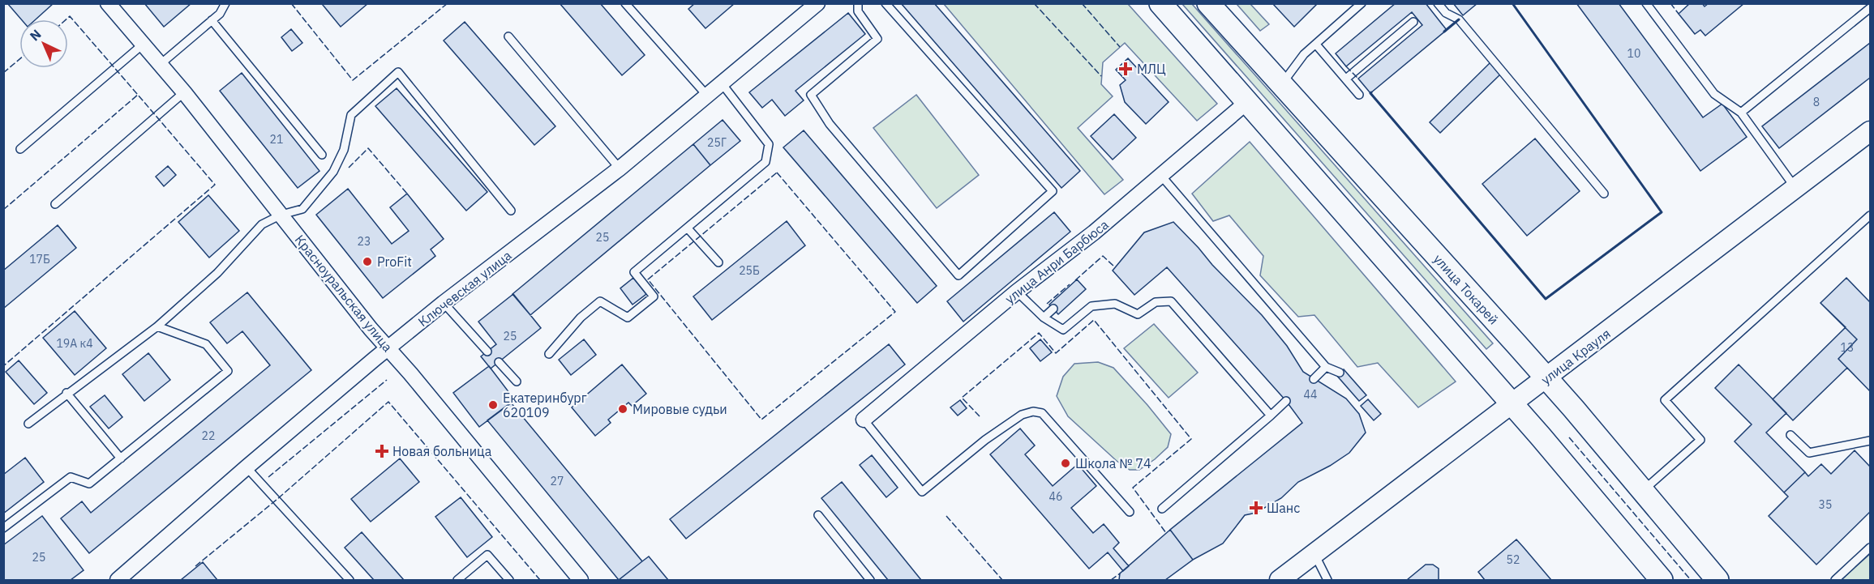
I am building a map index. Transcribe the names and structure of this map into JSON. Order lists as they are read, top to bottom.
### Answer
{
  "streets": {
    "main road": ["улица Токарей", "улица Крауля"],
    "street": ["улица Анри Барбюса", "Ключевская улица", "Красноуральская улица"]
  },
  "crossings": [
    ["Ключевская улица", "Красноуральская улица"],
    ["улица Токарей", "улица Крауля"]
  ],
  "places": {
    "health": ["МЛЦ", "Новая больница", "Шанс"],
    "other": [
      "ProFit",
      "Екатеринбург 620109",
      "Мировые судьи",
      "Школа № 74"
    ]
  },
  "house_numbers": [
    "10",
    "8",
    "21",
    "25Г",
    "25",
    "23",
    "17Б",
    "25Б",
    "25",
    "19А к4",
    "13",
    "44",
    "22",
    "27",
    "46",
    "35",
    "25",
    "52"
  ],
  "north": "top left"
}
